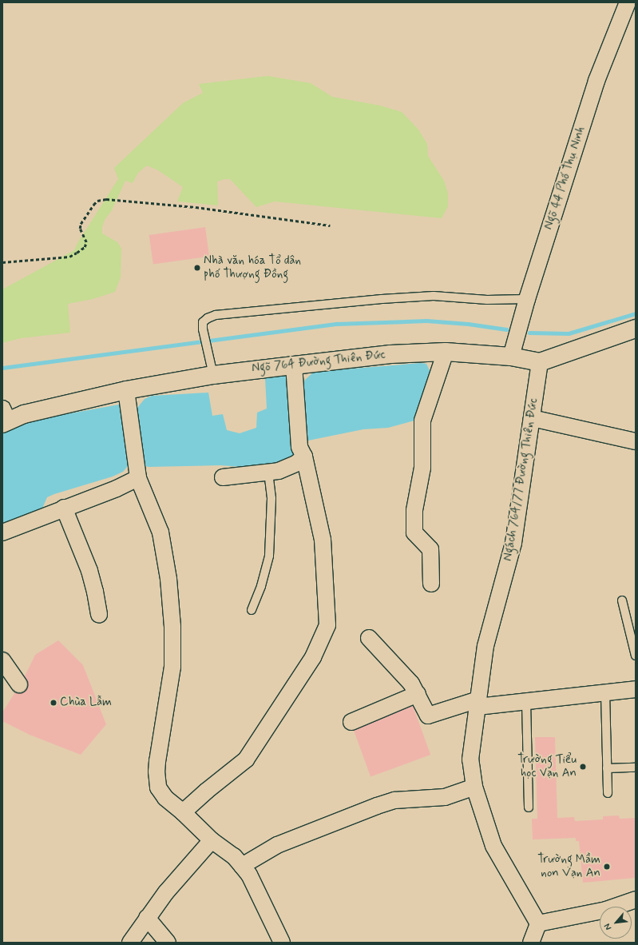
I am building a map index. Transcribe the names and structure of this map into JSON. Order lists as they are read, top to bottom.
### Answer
{
  "streets": {
    "street": ["Ngõ 44 Phố Thụ Ninh", "Ngõ 764 Đường Thiên Đức", "Ngách 764/77 Đường Thiên Đức"]
  },
  "crossings": [
    ["Ngõ 44 Phố Thụ Ninh", "Ngõ 764 Đường Thiên Đức"],
    ["Ngõ 764 Đường Thiên Đức", "Ngách 764/77 Đường Thiên Đức"]
  ],
  "places": [
    "Nhà văn hóa Tổ dân phố Thượng Đồng",
    "Chùa Lẫm",
    "Trường Tiểu học Vạn An",
    "Trường Mầm non Vạn An"
  ],
  "north": "bottom left"
}
